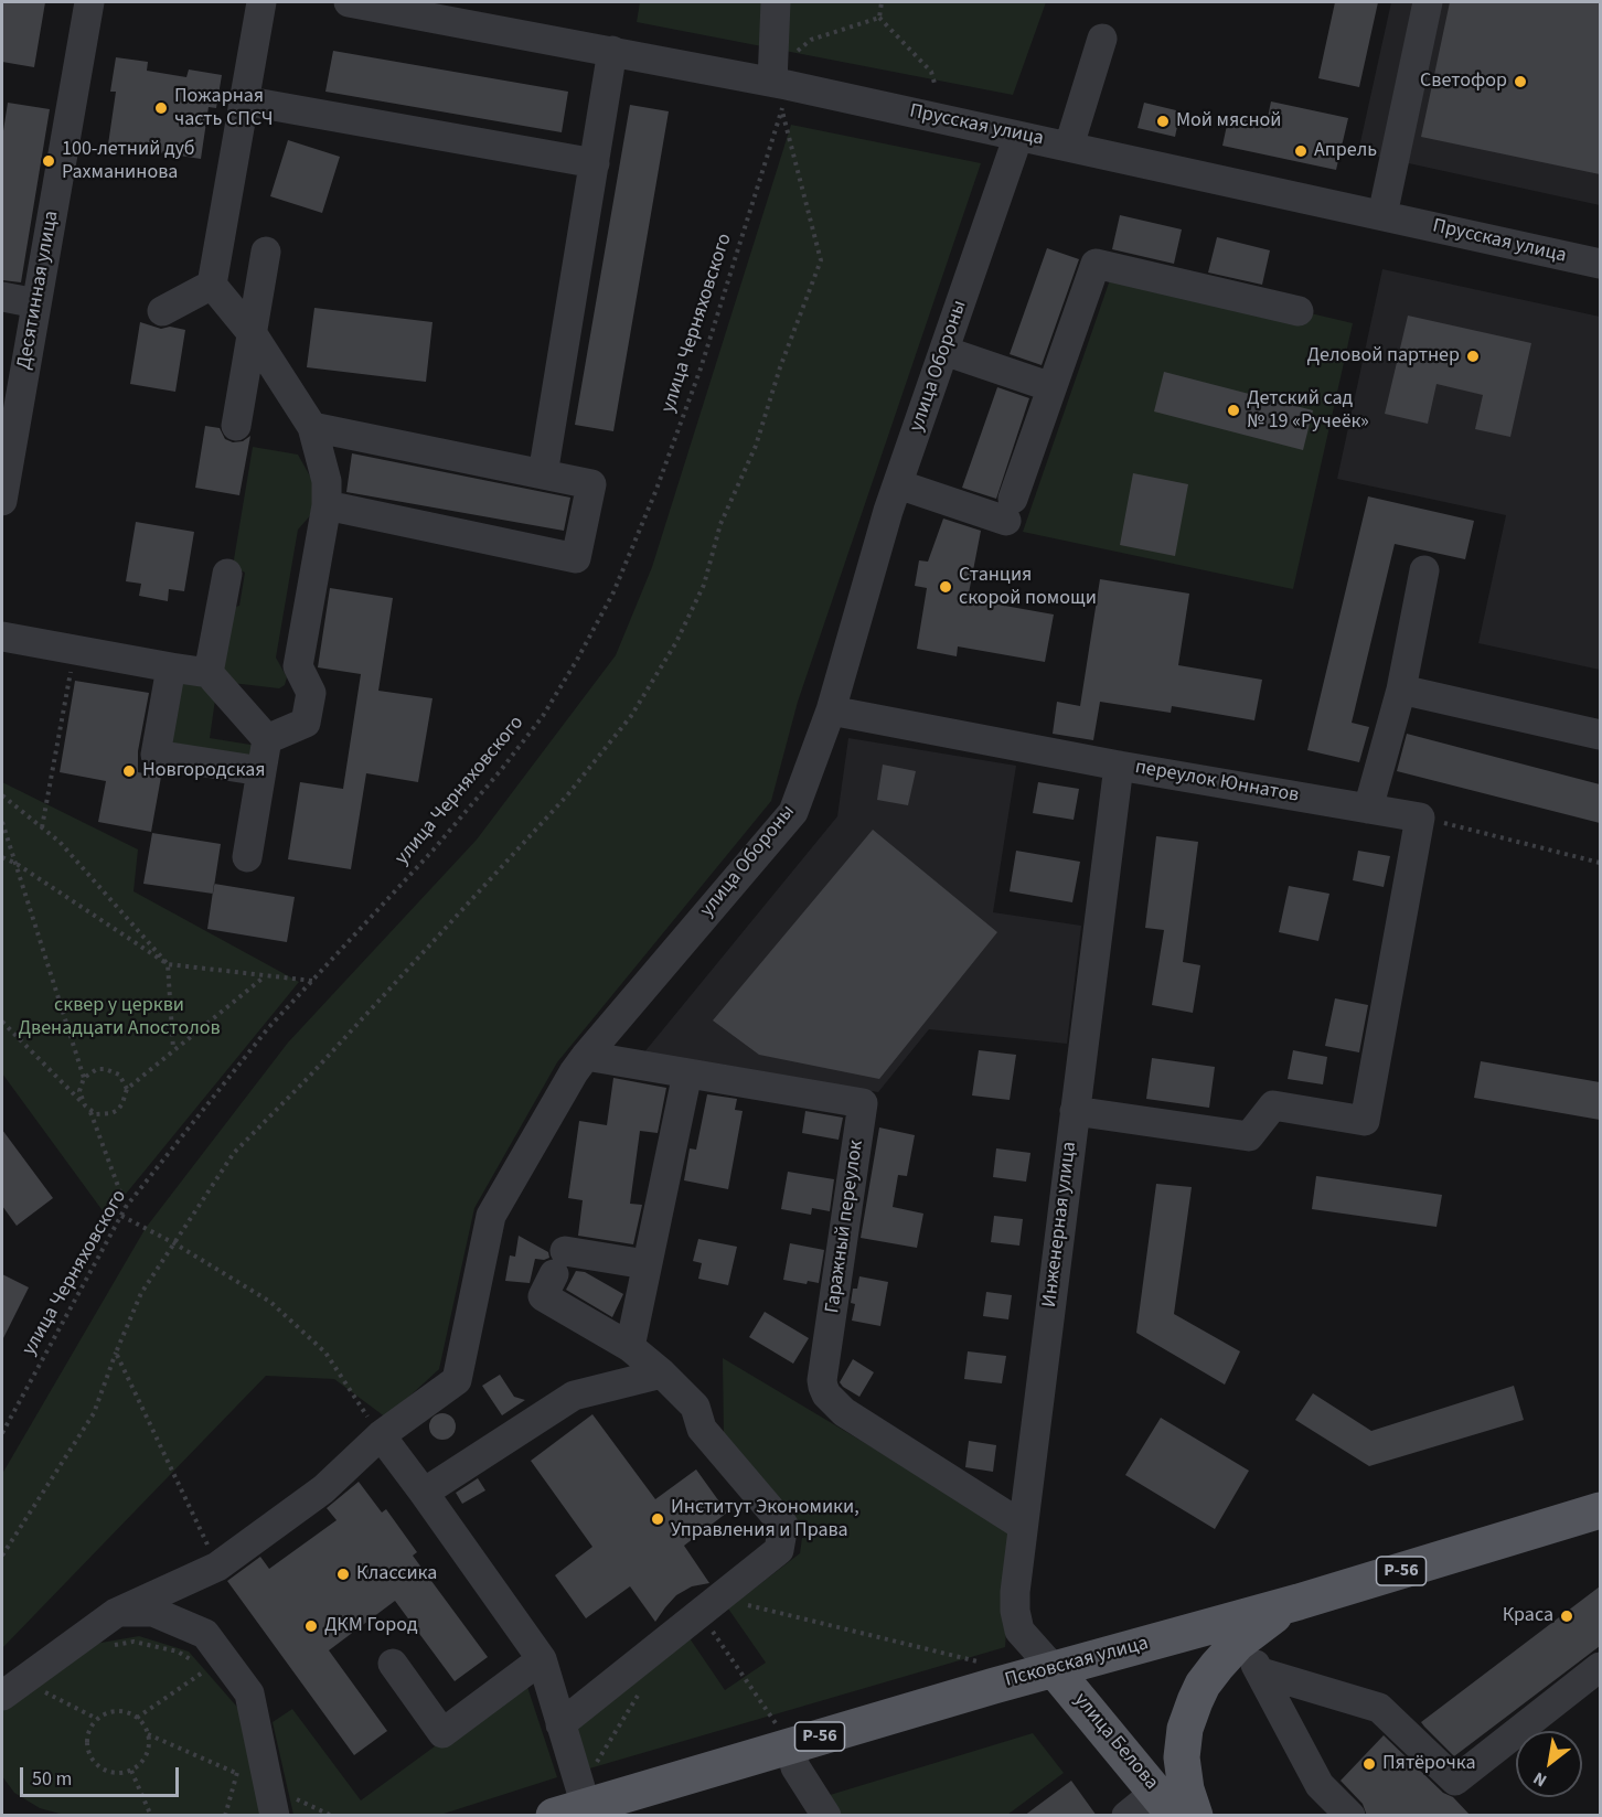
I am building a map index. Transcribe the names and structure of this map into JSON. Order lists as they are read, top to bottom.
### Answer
{
  "streets": {
    "main road": ["Р-56", "Псковская улица", "улица Белова"],
    "street": [
      "Прусская улица",
      "Десятинная улица",
      "улица Обороны",
      "переулок Юннатов",
      "Инженерная улица",
      "Гаражный переулок"
    ],
    "path": ["улица Черняховского"]
  },
  "crossings": [
    ["Прусская улица", "улица Черняховского"],
    ["Прусская улица", "улица Обороны"],
    ["улица Обороны", "переулок Юннатов"],
    ["улица Обороны", "Гаражный переулок"],
    ["переулок Юннатов", "Инженерная улица"],
    ["Инженерная улица", "Гаражный переулок"],
    ["Инженерная улица", "Псковская улица"],
    ["Инженерная улица", "улица Белова"],
    ["Псковская улица", "улица Белова"]
  ],
  "parks": ["сквер у церкви Двенадцати Апостолов"],
  "places": [
    "Светофор",
    "Пожарная часть СПСЧ",
    "Мой мясной",
    "Апрель",
    "100-летний дуб Рахманинова",
    "Деловой партнер",
    "Детский сад № 19 «Ручеёк»",
    "Станция скорой помощи",
    "Новгородская",
    "Институт Экономики, Управления и Права",
    "Классика",
    "Краса",
    "ДКМ Город",
    "Пятёрочка"
  ],
  "scale_bar": "50 m",
  "north": "bottom left"
}
